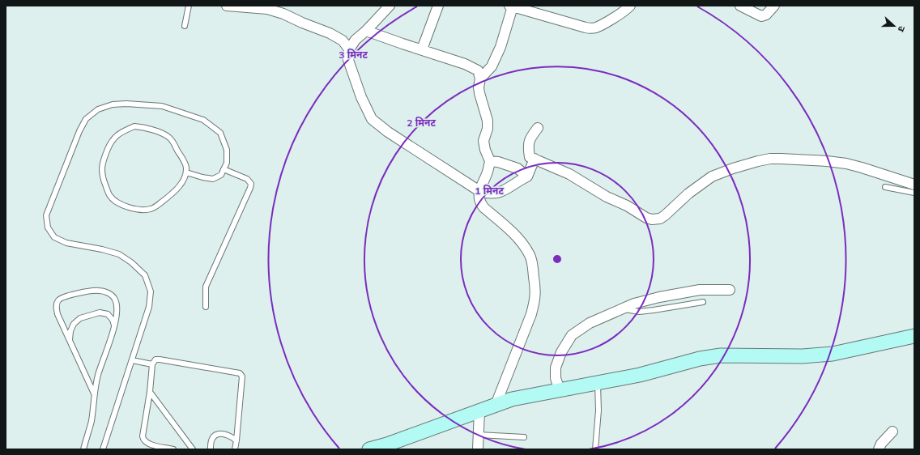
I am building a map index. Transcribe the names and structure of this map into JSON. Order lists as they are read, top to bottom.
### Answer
{
  "north": "right",
  "rings": ["3 मिनट", "2 मिनट", "1 मिनट"]
}
